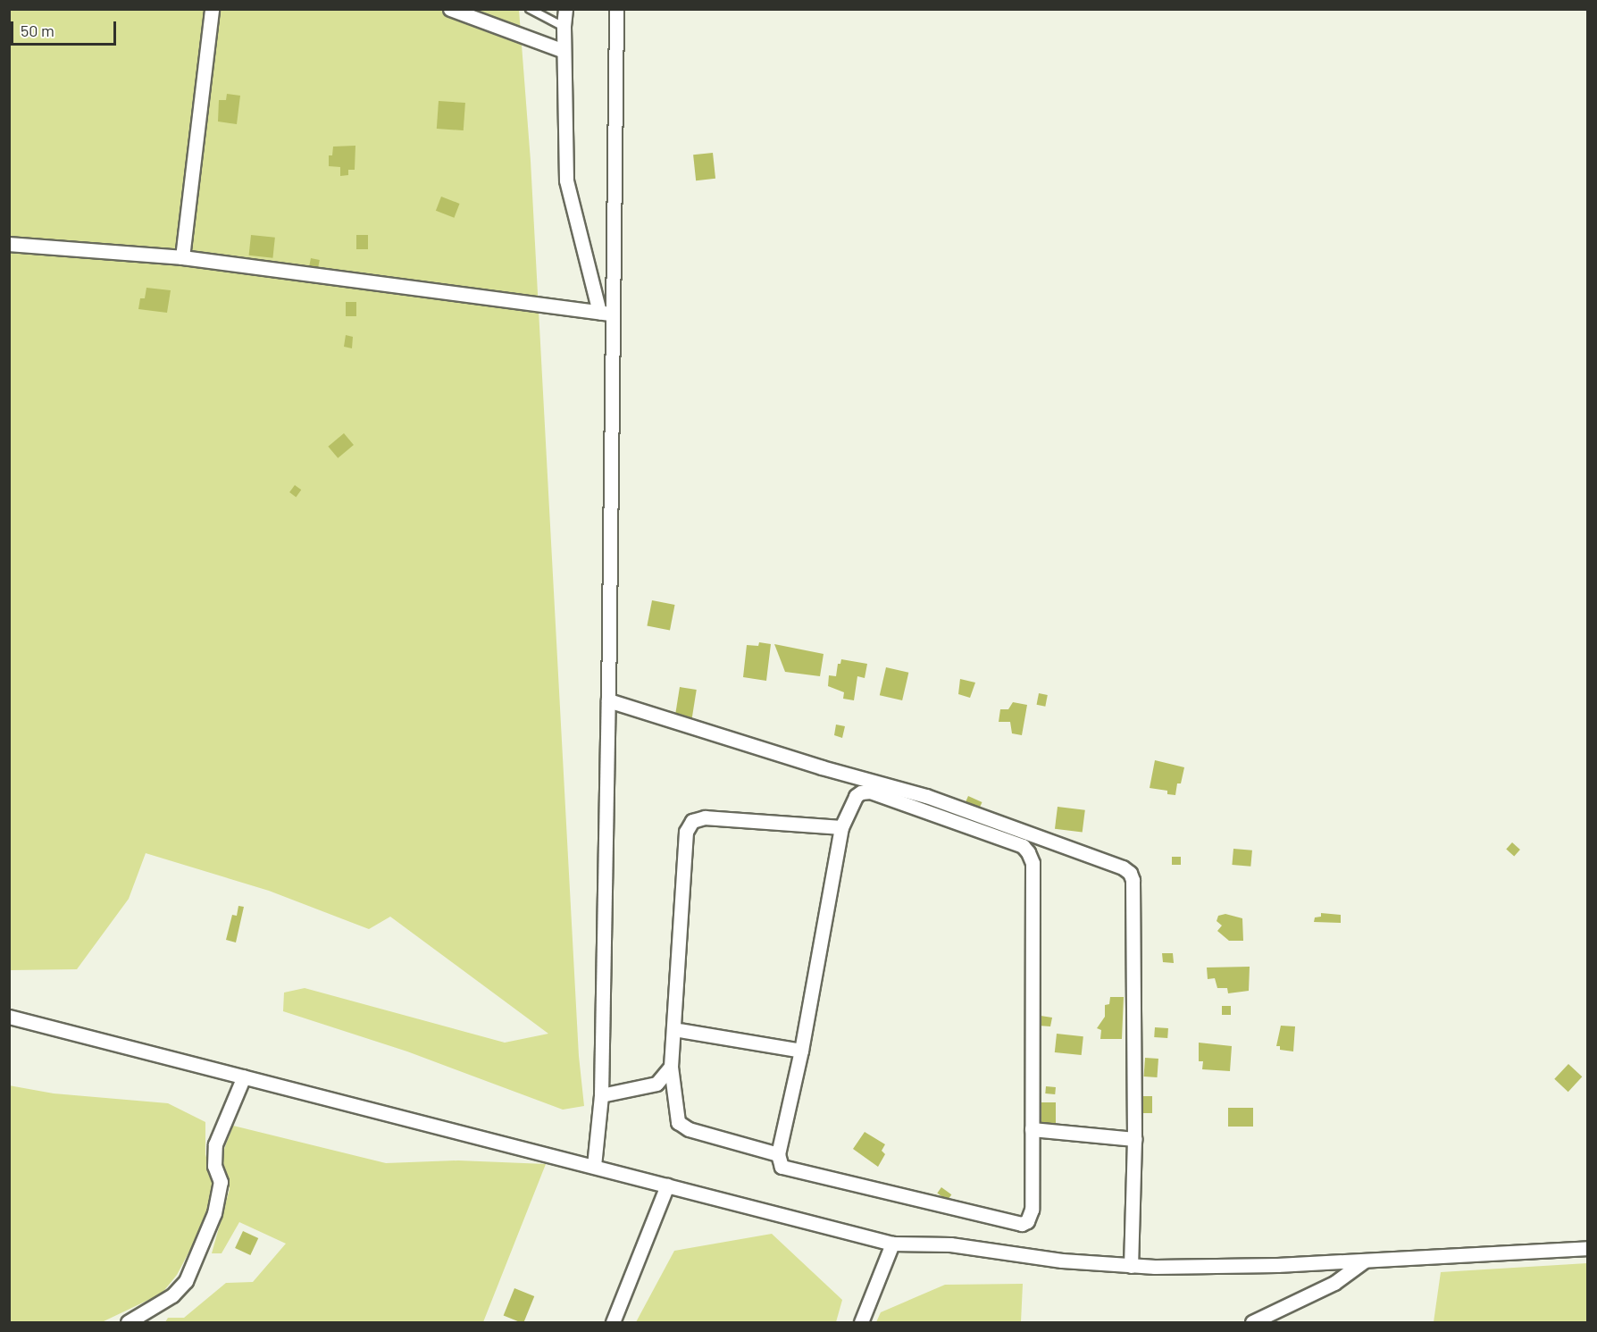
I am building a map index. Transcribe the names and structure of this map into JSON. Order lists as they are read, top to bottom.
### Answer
{
  "scale_bar": "50 m"
}
